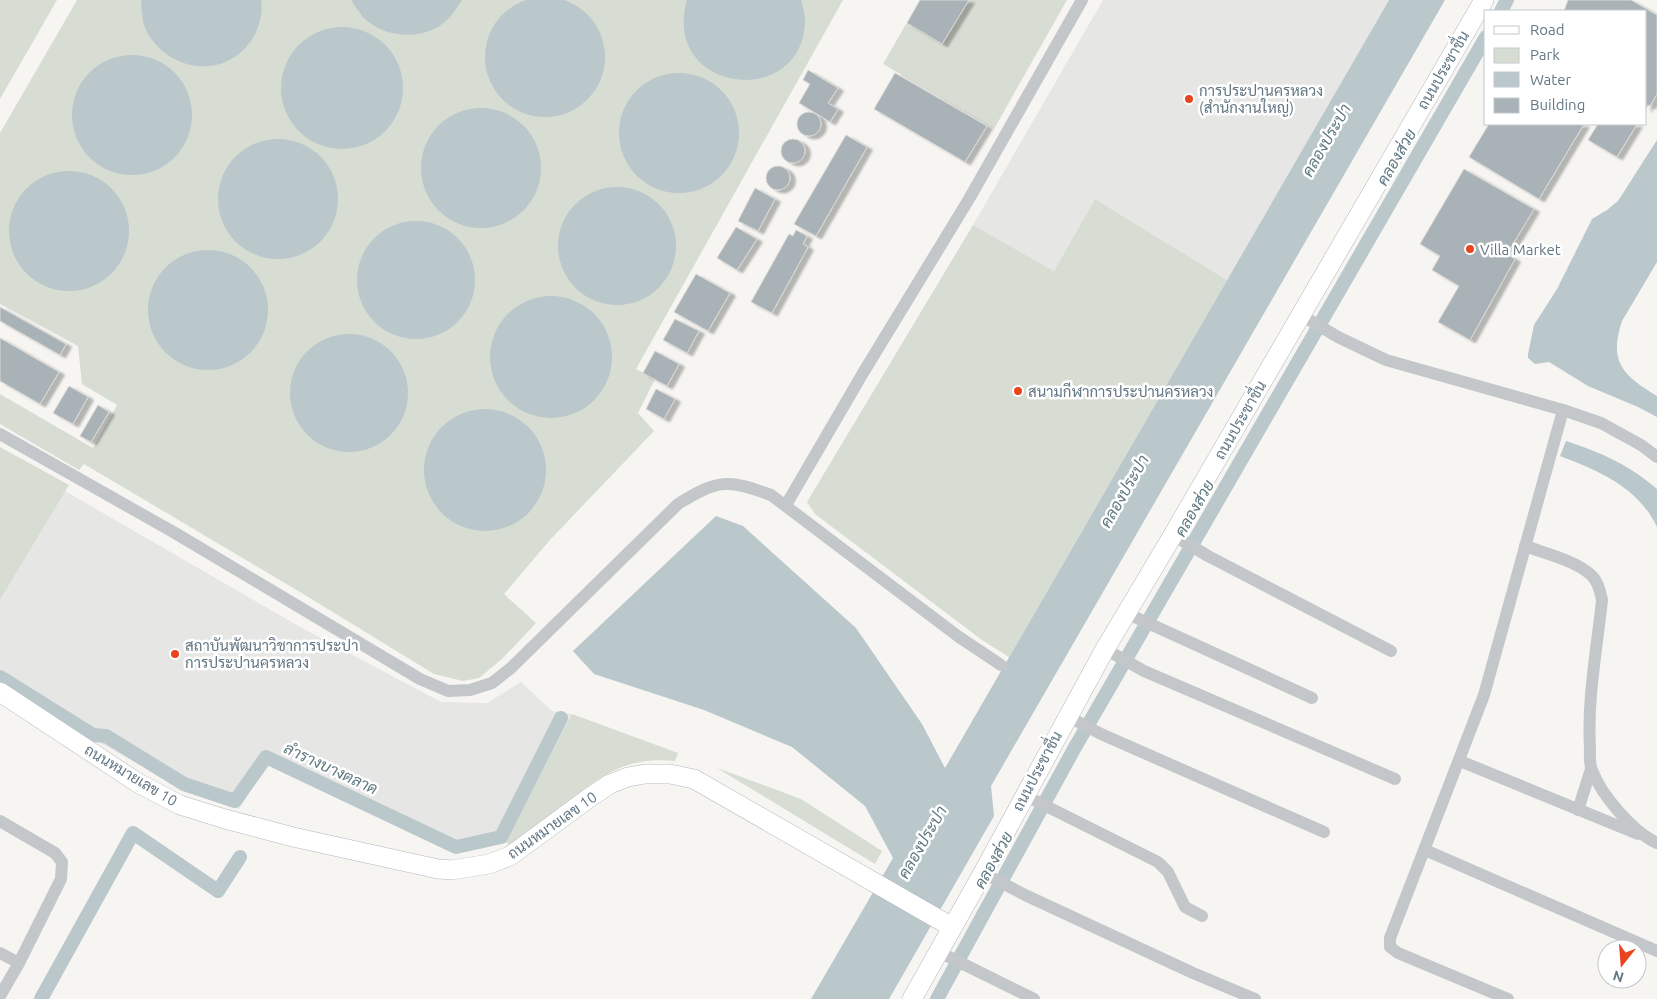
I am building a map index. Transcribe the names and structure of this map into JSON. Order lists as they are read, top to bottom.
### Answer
{
  "streets": {
    "main road": ["ถนนประชาชื่น", "ถนนหมายเลข 10"]
  },
  "crossings": [
    ["ถนนประชาชื่น", "ถนนหมายเลข 10"]
  ],
  "water": ["คลองประปา", "คลองส่วย", "ลำรางบางตลาด"],
  "places": [
    "การประปานครหลวง (สำนักงานใหญ่)",
    "Villa Market",
    "สนามกีฬาการประปานครหลวง",
    "สถาบันพัฒนาวิชาการประปา การประปานครหลวง"
  ],
  "legend": [
    "Road",
    "Park",
    "Water",
    "Building"
  ],
  "north": "bottom"
}
